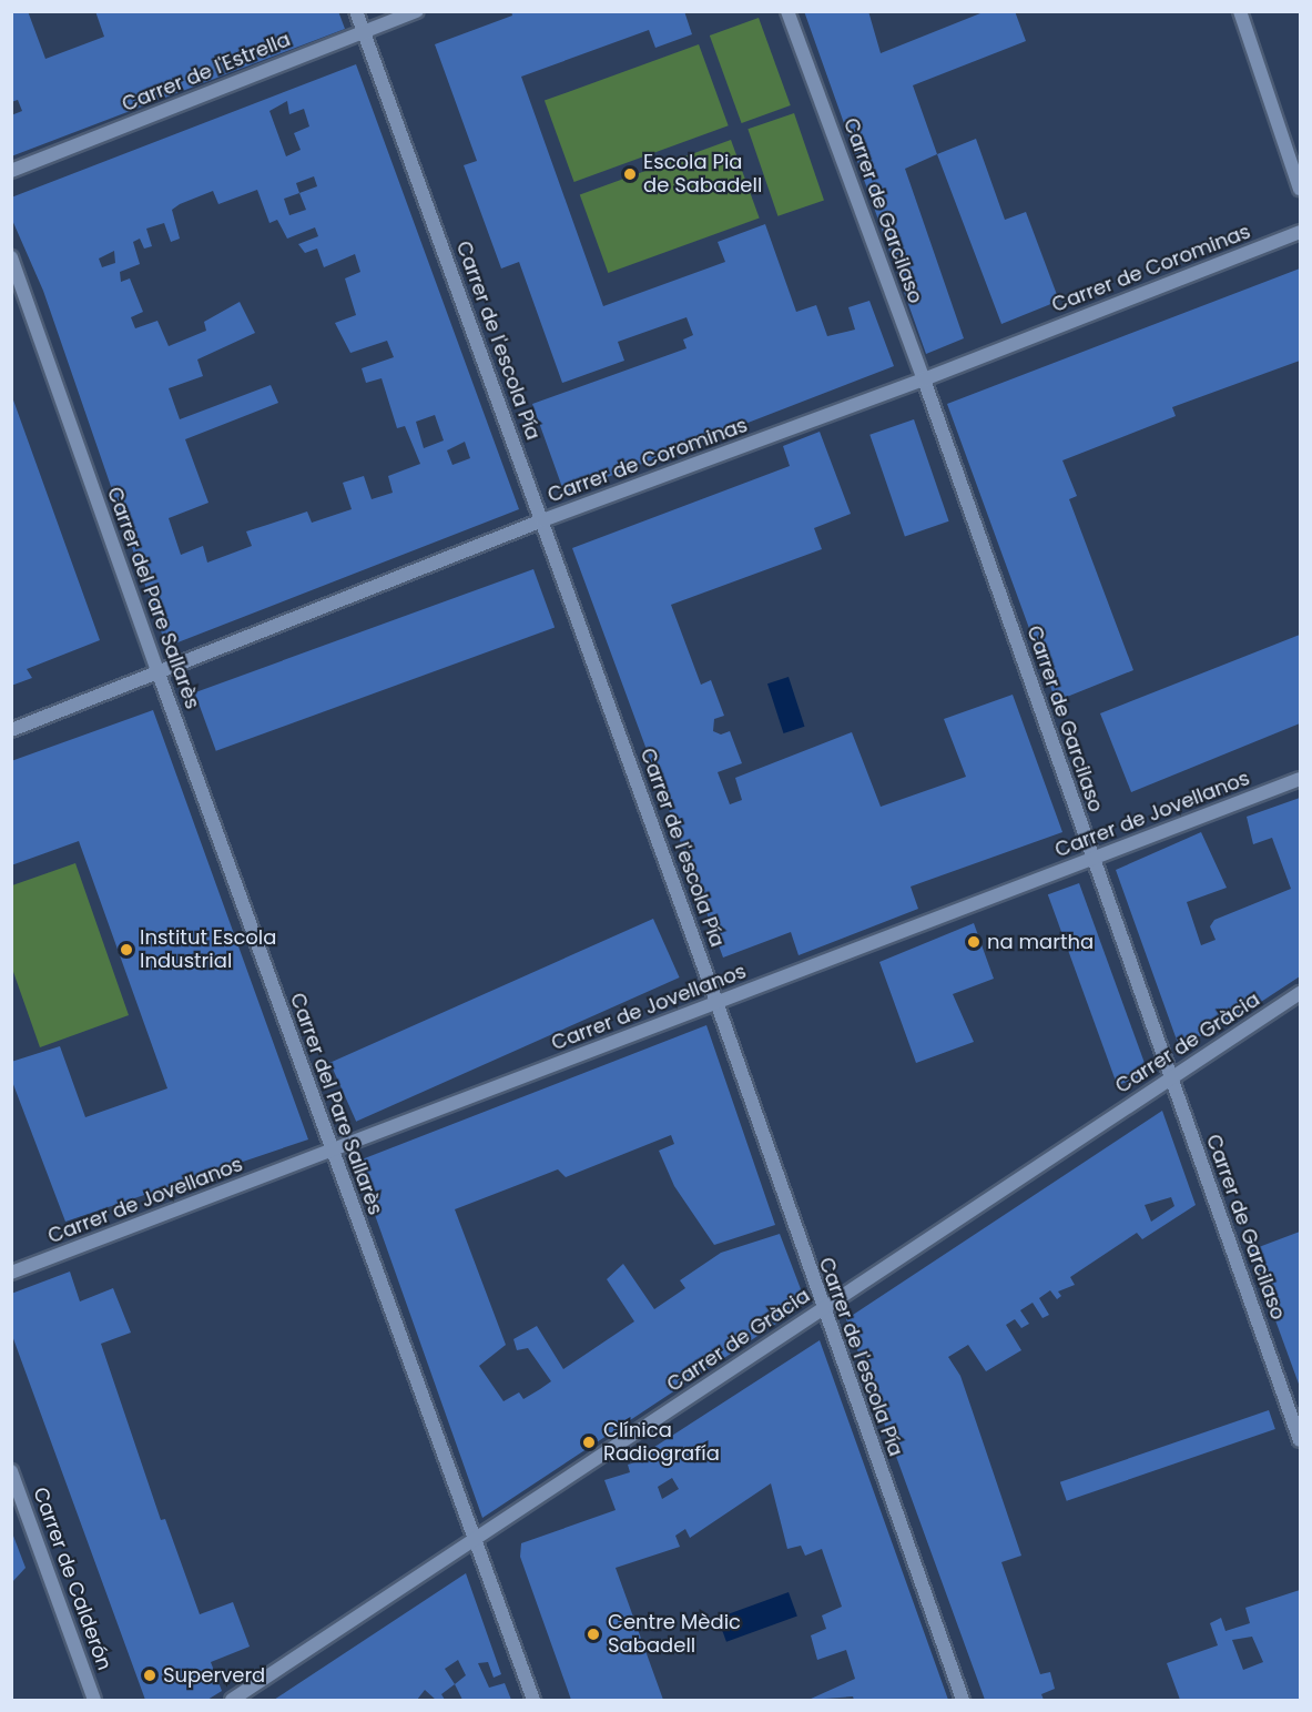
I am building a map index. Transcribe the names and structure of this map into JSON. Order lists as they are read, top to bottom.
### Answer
{
  "streets": {
    "street": [
      "Carrer de l'Estrella",
      "Carrer de Garcilaso",
      "Carrer de Corominas",
      "Carrer de l'escola Pía",
      "Carrer del Pare Sallarès",
      "Carrer de Jovellanos",
      "Carrer de Gràcia",
      "Carrer de Calderón"
    ]
  },
  "crossings": [
    ["Carrer de l'Estrella", "Carrer de l'escola Pía"],
    ["Carrer de Garcilaso", "Carrer de Corominas"],
    ["Carrer de Garcilaso", "Carrer de Jovellanos"],
    ["Carrer de Garcilaso", "Carrer de Gràcia"],
    ["Carrer de Corominas", "Carrer de l'escola Pía"],
    ["Carrer de Corominas", "Carrer del Pare Sallarès"],
    ["Carrer de l'escola Pía", "Carrer de Jovellanos"],
    ["Carrer de l'escola Pía", "Carrer de Gràcia"],
    ["Carrer del Pare Sallarès", "Carrer de Jovellanos"],
    ["Carrer del Pare Sallarès", "Carrer de Gràcia"]
  ],
  "places": [
    "Escola Pia de Sabadell",
    "na martha",
    "Institut Escola Industrial",
    "Clínica Radiografía",
    "Centre Mèdic Sabadell",
    "Superverd"
  ]
}
